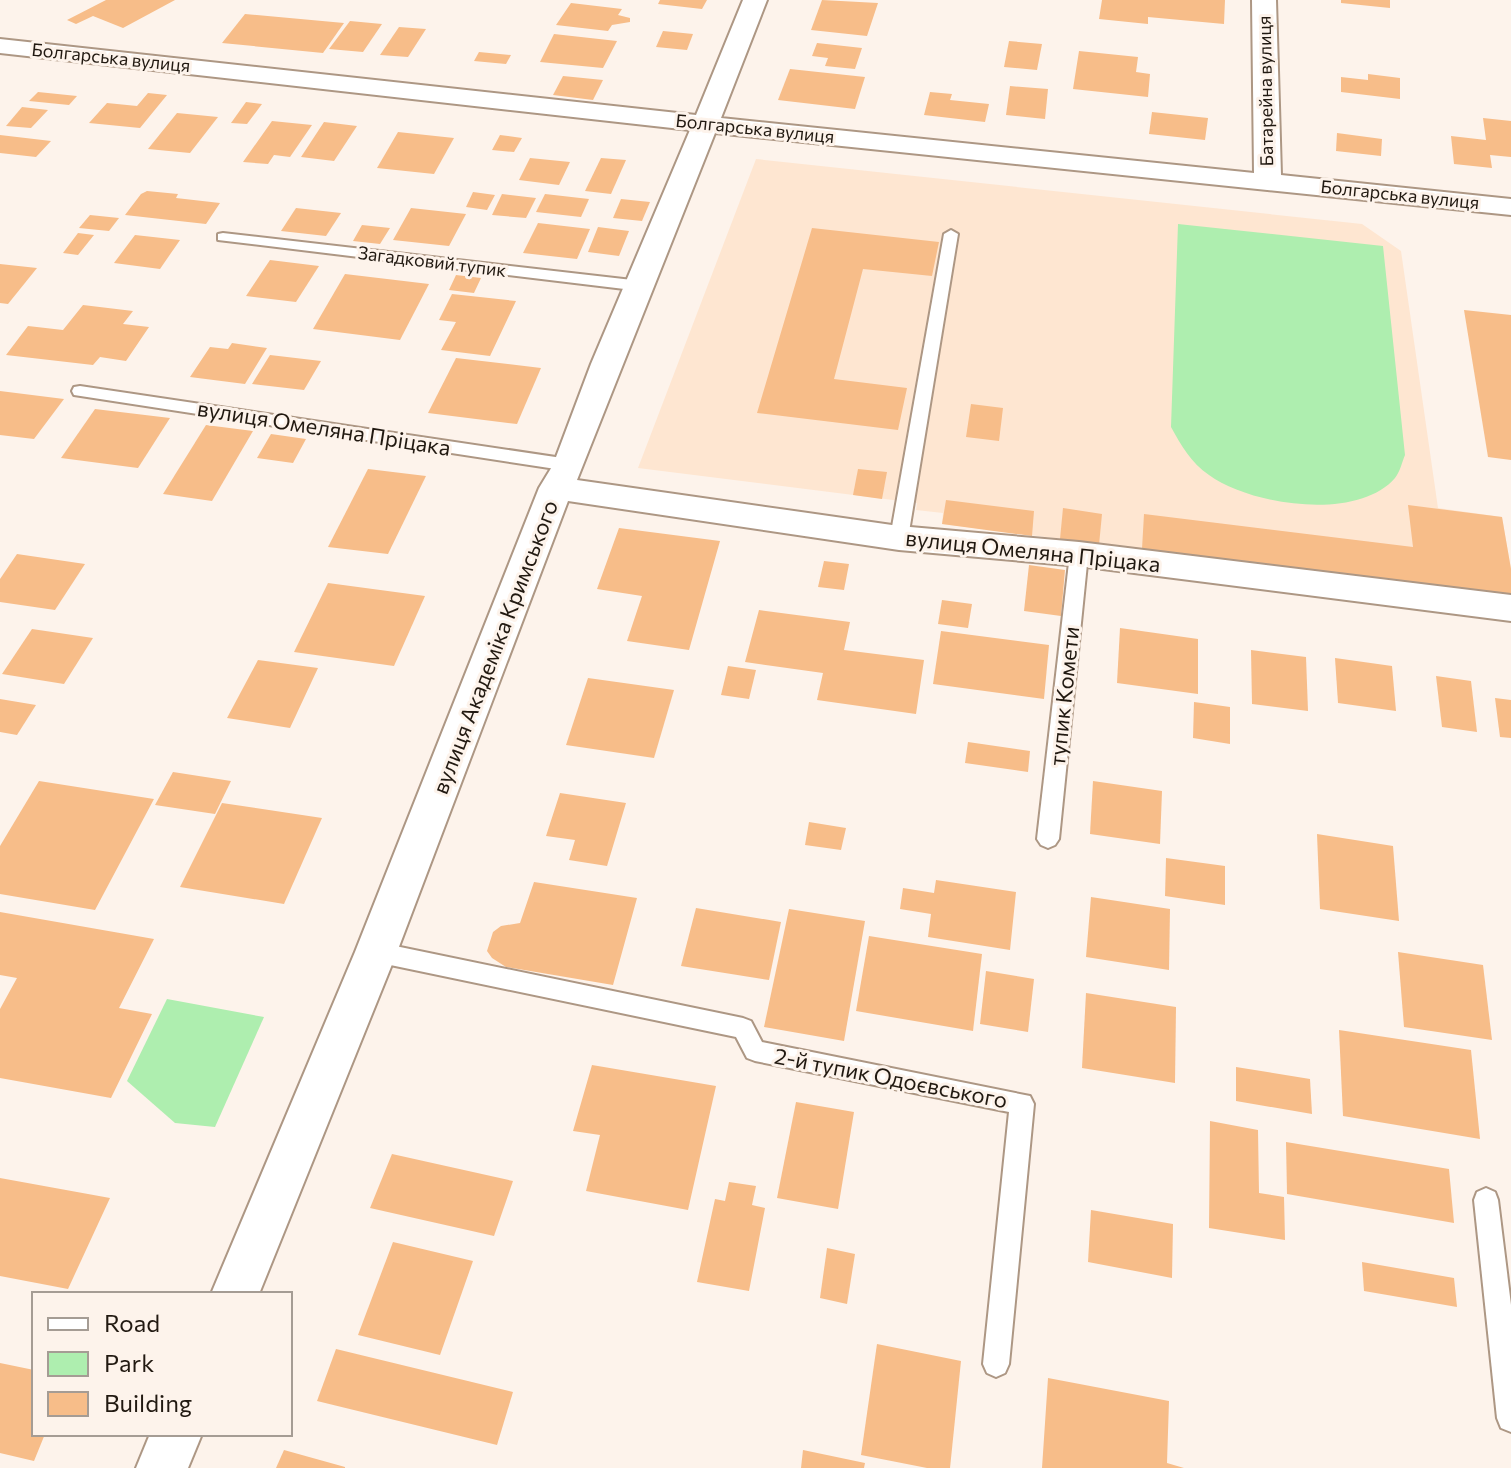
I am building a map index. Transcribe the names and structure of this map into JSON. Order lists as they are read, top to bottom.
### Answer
{
  "streets": {
    "street": [
      "Болгарська вулиця",
      "Батарейна вулиця",
      "вулиця Омеляна Пріцака",
      "вулиця Академіка Кримського"
    ],
    "lane": ["Загадковий тупик", "тупик Комети", "2-й тупик Одоєвського"]
  },
  "crossings": [
    ["Болгарська вулиця", "Батарейна вулиця"],
    ["Болгарська вулиця", "вулиця Академіка Кримського"],
    ["Загадковий тупик", "вулиця Академіка Кримського"],
    ["вулиця Омеляна Пріцака", "вулиця Академіка Кримського"],
    ["вулиця Омеляна Пріцака", "тупик Комети"],
    ["вулиця Академіка Кримського", "2-й тупик Одоєвського"]
  ],
  "legend": ["Road", "Park", "Building"]
}
